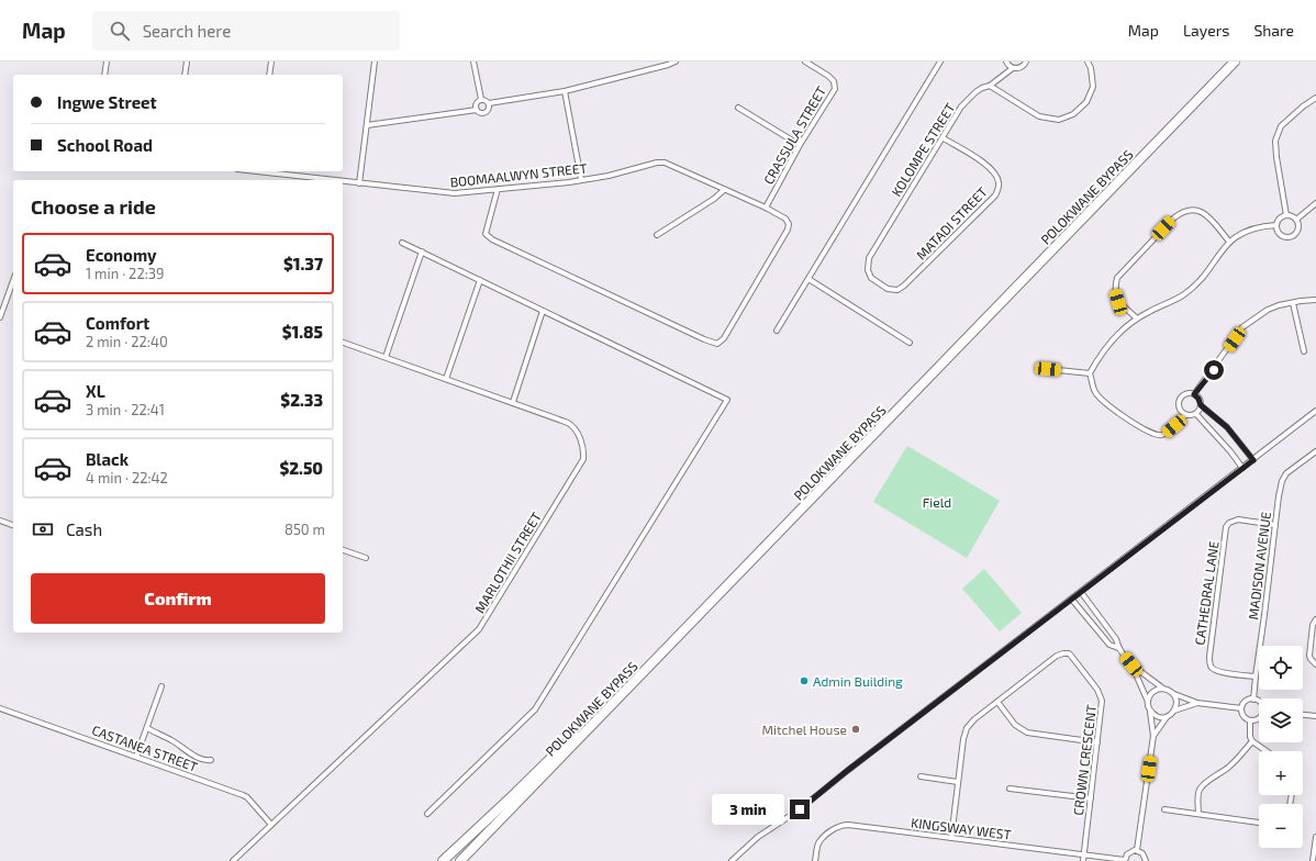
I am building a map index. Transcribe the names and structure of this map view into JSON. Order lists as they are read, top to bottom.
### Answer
{
  "streets": {
    "highway": ["POLOKWANE BYPASS"],
    "street": [
      "CRASSULA STREET",
      "KOLOMPE STREET",
      "BOOMAALWYN STREET",
      "MATADI STREET",
      "MARLOTHII STREET",
      "MADISON AVENUE",
      "CATHEDRAL LANE",
      "CASTANEA STREET",
      "CROWN CRESCENT",
      "KINGSWAY WEST"
    ]
  },
  "crossings": [
    ["CRASSULA STREET", "BOOMAALWYN STREET"],
    ["KOLOMPE STREET", "MATADI STREET"],
    ["MARLOTHII STREET", "CASTANEA STREET"],
    ["MADISON AVENUE", "CATHEDRAL LANE"],
    ["CROWN CRESCENT", "KINGSWAY WEST"]
  ],
  "parks": ["Field"],
  "places": ["Admin Building", "Mitchel House"],
  "page": {
    "header": "Map",
    "search": "Search here",
    "nav": ["Map", "Layers", "Share"],
    "banner": ["Ingwe Street", "School Road"],
    "heading": "Choose a ride",
    "list": [
      {
        "name": "Economy",
        "note": "1 min · 22:39",
        "value": "$1.37"
      },
      {
        "name": "Comfort",
        "note": "2 min · 22:40",
        "value": "$1.85"
      },
      {
        "name": "XL",
        "note": "3 min · 22:41",
        "value": "$2.33"
      },
      {
        "name": "Black",
        "note": "4 min · 22:42",
        "value": "$2.50"
      }
    ],
    "pay": ["Cash", "850 m"],
    "buttons": "Confirm",
    "map_buttons": ["+", "−"],
    "bubble": "3 min"
  }
}
